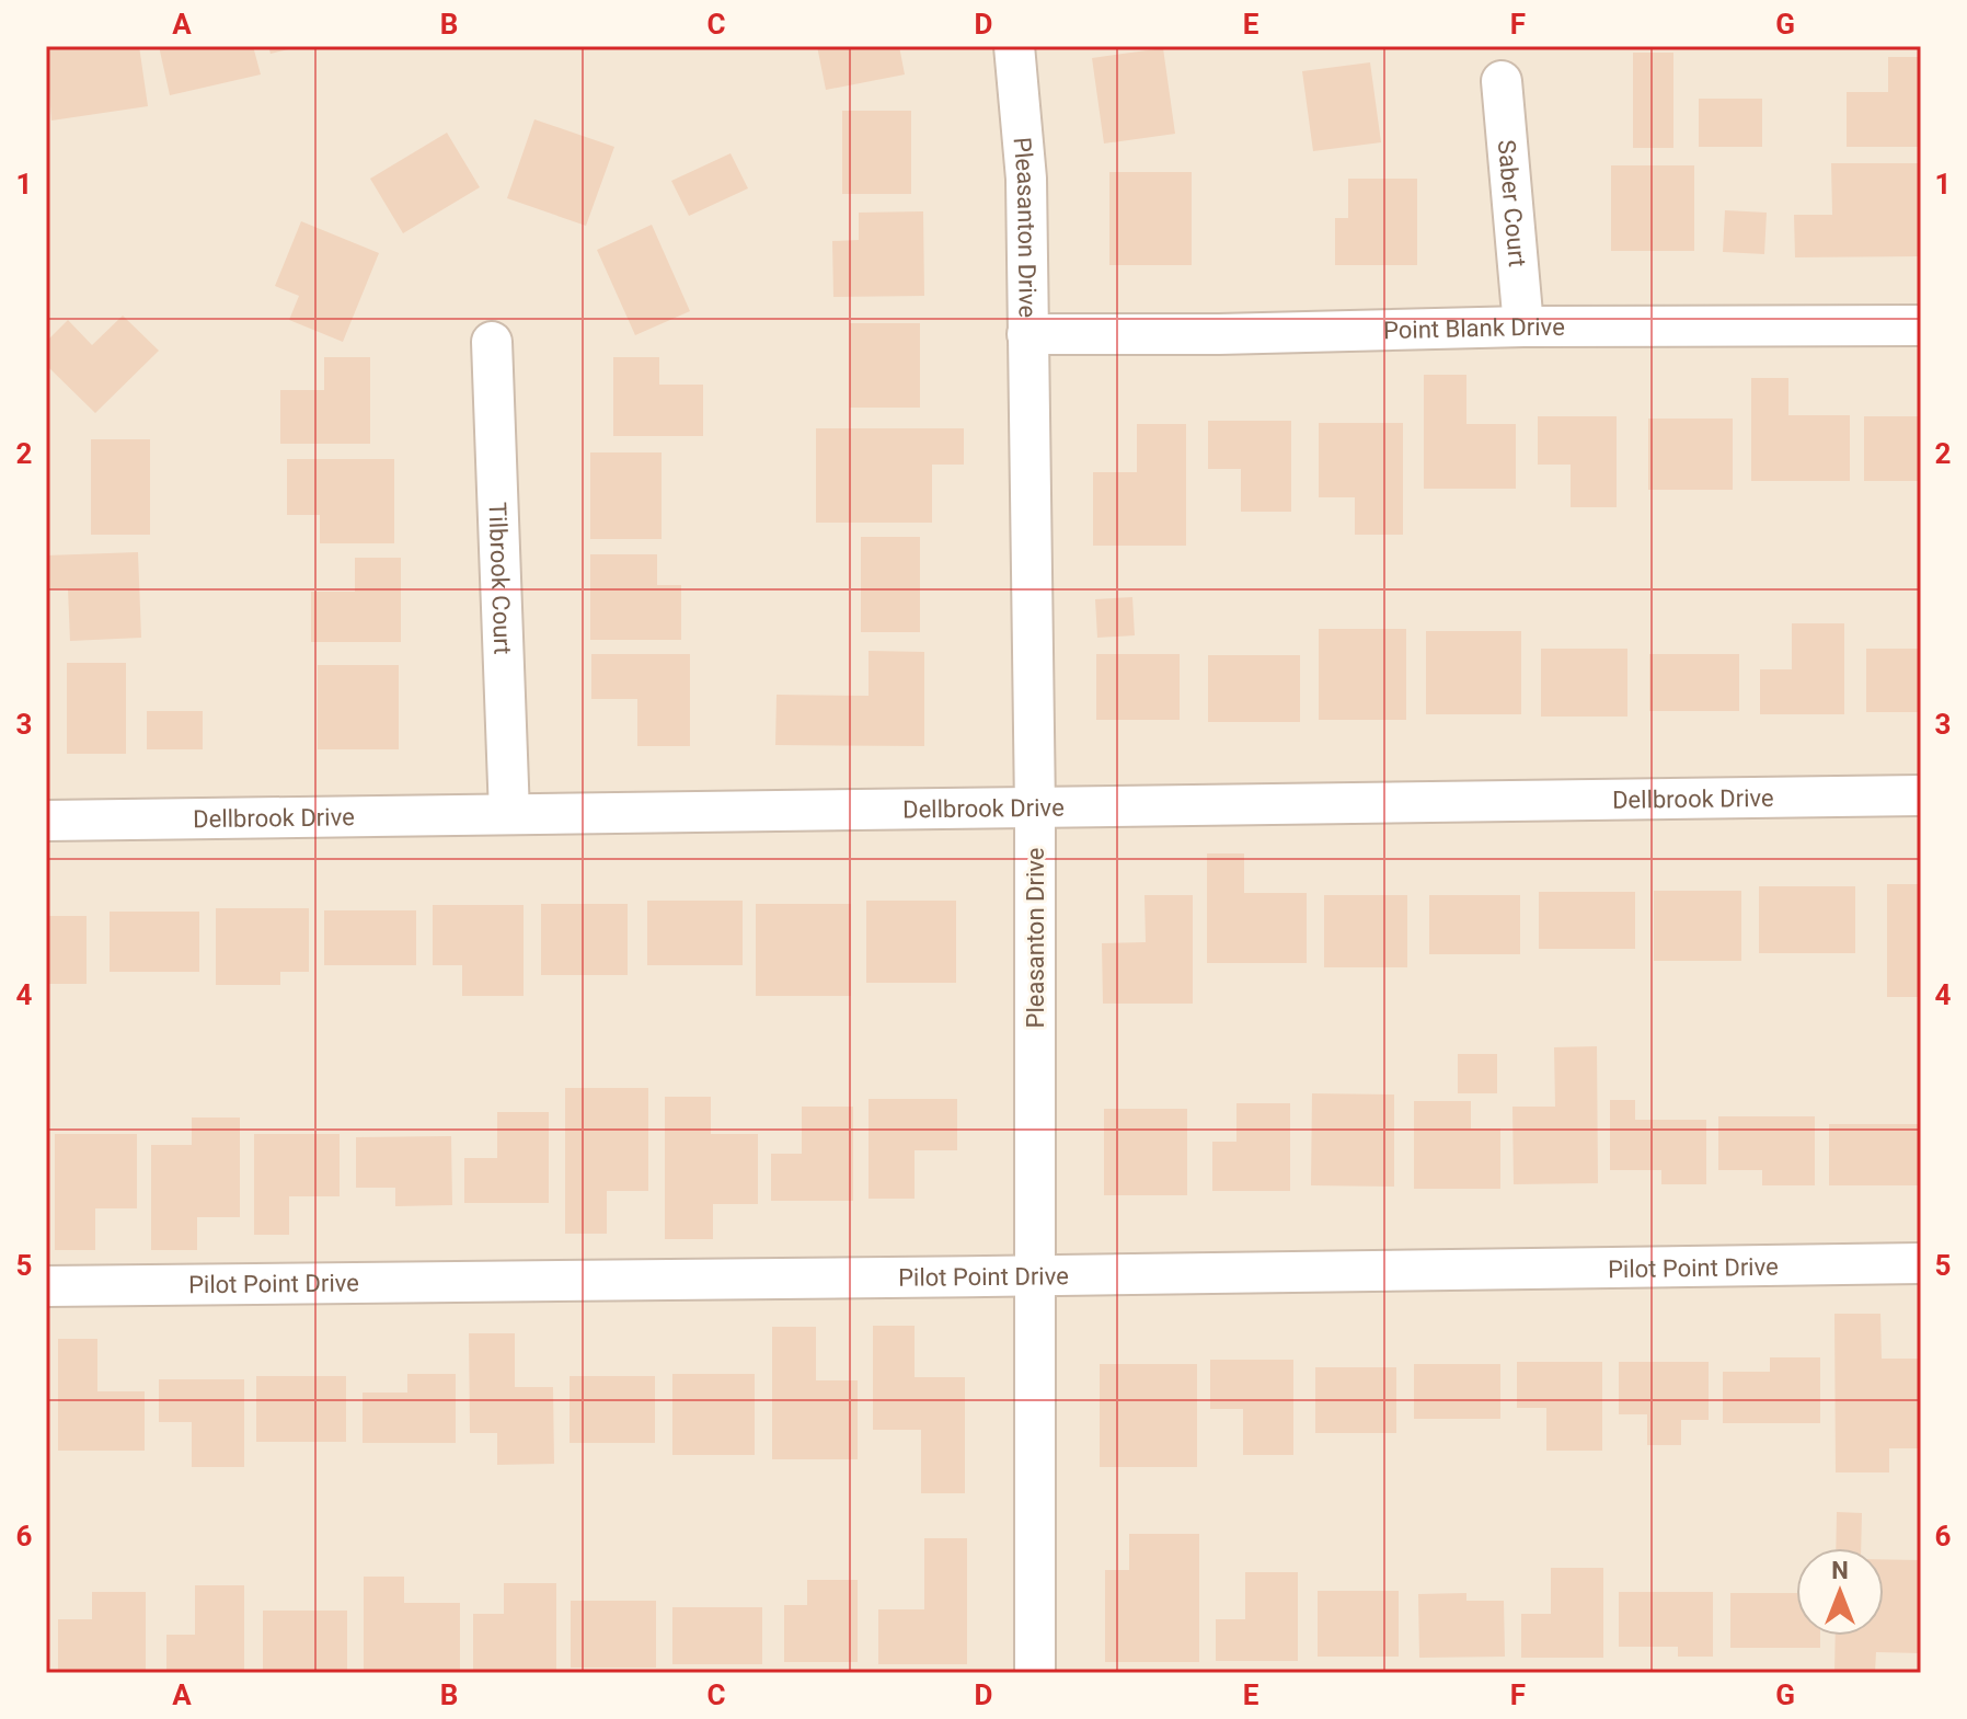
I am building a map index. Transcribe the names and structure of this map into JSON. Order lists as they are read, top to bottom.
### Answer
{
  "streets": {
    "street": [
      "Saber Court",
      "Pleasanton Drive",
      "Point Blank Drive",
      "Tilbrook Court",
      "Dellbrook Drive",
      "Pilot Point Drive"
    ]
  },
  "crossings": [
    ["Saber Court", "Point Blank Drive"],
    ["Pleasanton Drive", "Point Blank Drive"],
    ["Pleasanton Drive", "Dellbrook Drive"],
    ["Pleasanton Drive", "Pilot Point Drive"],
    ["Tilbrook Court", "Dellbrook Drive"]
  ],
  "north": "top",
  "grid": {
    "columns": [
      "A",
      "B",
      "C",
      "D",
      "E",
      "F",
      "G"
    ],
    "rows": [
      "1",
      "2",
      "3",
      "4",
      "5",
      "6"
    ]
  }
}
